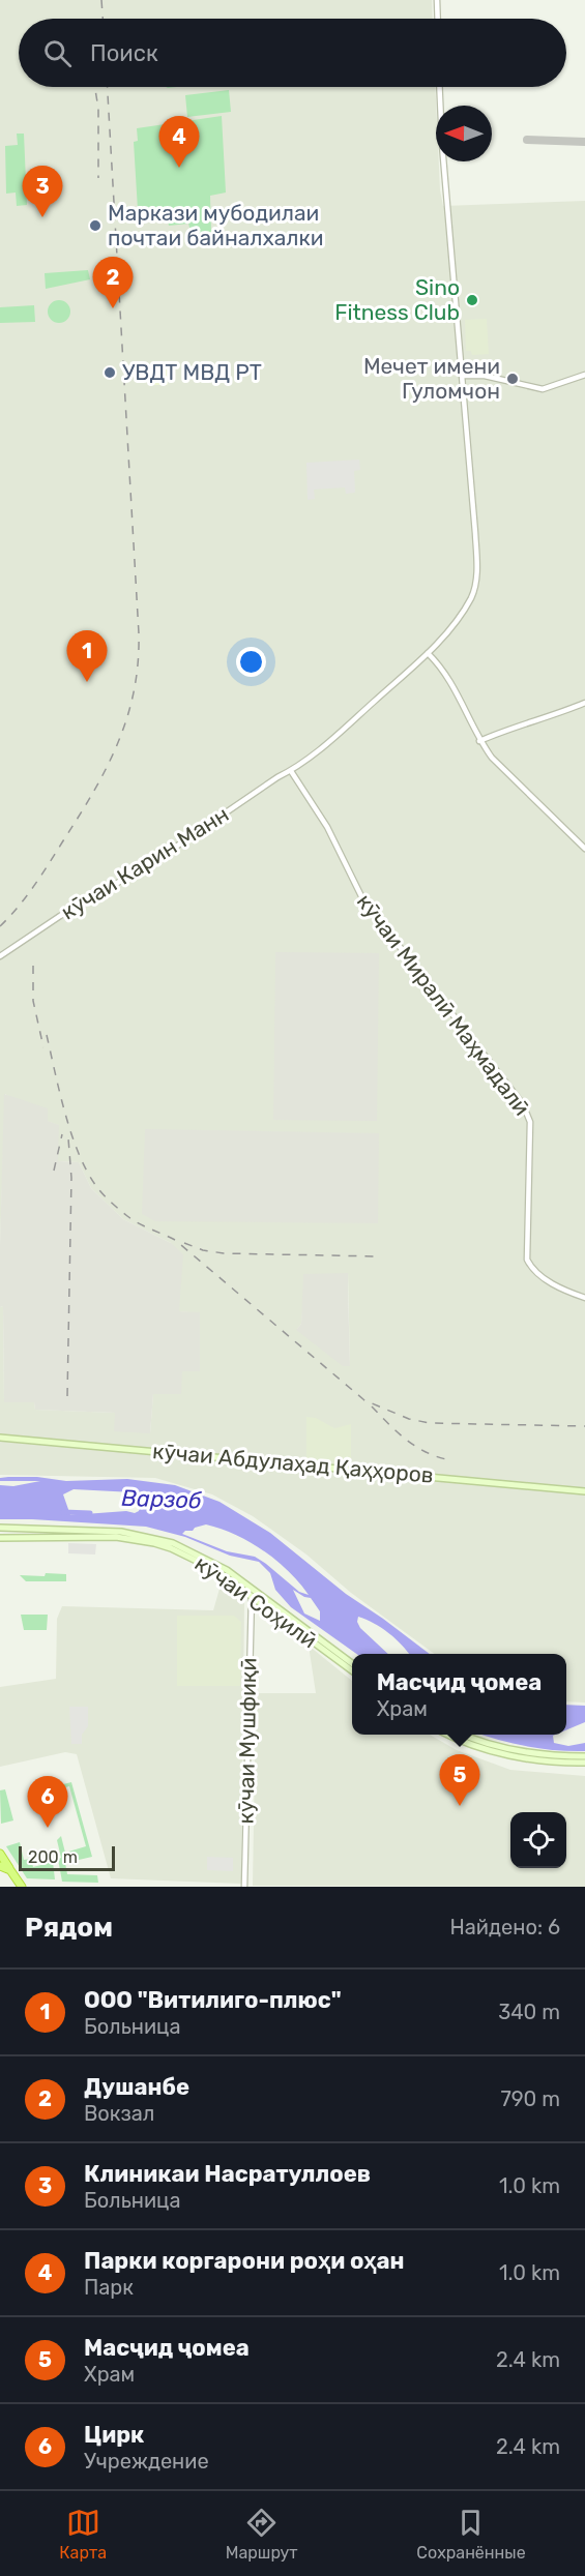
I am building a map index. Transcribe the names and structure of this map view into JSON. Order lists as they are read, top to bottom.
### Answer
{
  "streets": {
    "main road": ["кӯчаи Абдулаҳад Қаҳҳоров", "кӯчаи Соҳилӣ"],
    "street": ["кӯчаи Карин Манн", "кӯчаи Миралӣ Маҳмадалӣ", "кӯчаи Мушфиқӣ"]
  },
  "crossings": [
    ["кӯчаи Карин Манн", "кӯчаи Миралӣ Маҳмадалӣ"],
    ["кӯчаи Соҳилӣ", "кӯчаи Мушфиқӣ"]
  ],
  "water": ["Варзоб"],
  "places": [
    "Маркази мубодилаи почтаи байналхалки",
    "Sino Fitness Club",
    "УВДТ МВД РТ",
    "Мечет имени Гуломчон"
  ],
  "scale_bar": "200 m",
  "north": "left",
  "page": {
    "search": "Поиск",
    "pins": [
      "4",
      "3",
      "2",
      "1",
      "5",
      "6"
    ],
    "popup": ["Масҷид ҷомеа", "Храм"],
    "scale": "200 m",
    "heading": ["Рядом", "Найдено: 6"],
    "list": [
      {
        "mark": "1",
        "name": "ООО \"Витилиго-плюс\"",
        "note": "Больница",
        "value": "340 m"
      },
      {
        "mark": "2",
        "name": "Душанбе",
        "note": "Вокзал",
        "value": "790 m"
      },
      {
        "mark": "3",
        "name": "Клиникаи Насратуллоев",
        "note": "Больница",
        "value": "1.0 km"
      },
      {
        "mark": "4",
        "name": "Парки коргарони роҳи оҳан",
        "note": "Парк",
        "value": "1.0 km"
      },
      {
        "mark": "5",
        "name": "Масҷид ҷомеа",
        "note": "Храм",
        "value": "2.4 km"
      },
      {
        "mark": "6",
        "name": "Цирк",
        "note": "Учреждение",
        "value": "2.4 km"
      }
    ],
    "nav": ["Карта", "Маршрут", "Сохранённые"]
  }
}
